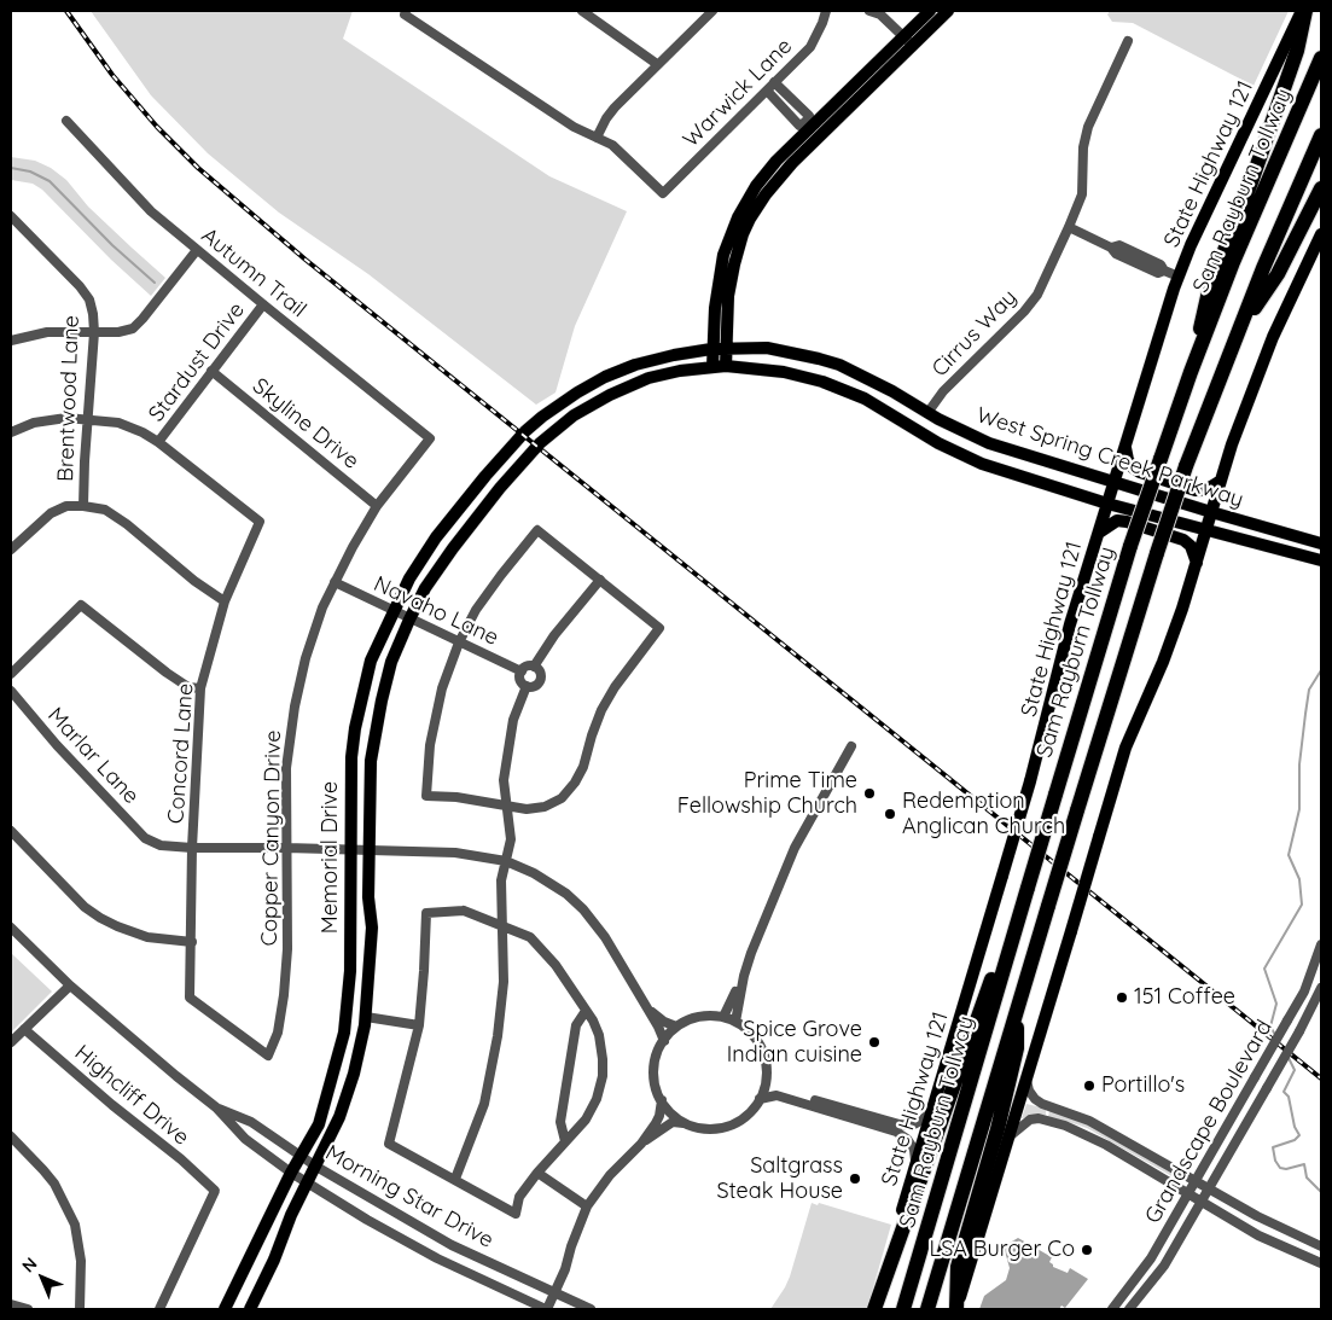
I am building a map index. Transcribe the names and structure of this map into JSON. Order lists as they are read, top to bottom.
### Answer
{
  "streets": {
    "highway": ["Sam Rayburn Tollway"],
    "main road": ["State Highway 121", "West Spring Creek Parkway", "Memorial Drive"],
    "street": [
      "Warwick Lane",
      "Autumn Trail",
      "Cirrus Way",
      "Stardust Drive",
      "Brentwood Lane",
      "Skyline Drive",
      "Navaho Lane",
      "Concord Lane",
      "Marlar Lane",
      "Copper Canyon Drive",
      "Highcliff Drive",
      "Grandscape Boulevard",
      "Morning Star Drive"
    ]
  },
  "crossings": [
    ["State Highway 121", "West Spring Creek Parkway"],
    ["Autumn Trail", "Stardust Drive"],
    ["Autumn Trail", "Copper Canyon Drive"],
    ["Cirrus Way", "West Spring Creek Parkway"],
    ["Stardust Drive", "Skyline Drive"],
    ["Stardust Drive", "Concord Lane"],
    ["Skyline Drive", "Copper Canyon Drive"],
    ["West Spring Creek Parkway", "Memorial Drive"],
    ["Navaho Lane", "Copper Canyon Drive"],
    ["Navaho Lane", "Memorial Drive"],
    ["Concord Lane", "Marlar Lane"],
    ["Concord Lane", "Copper Canyon Drive"],
    ["Marlar Lane", "Copper Canyon Drive"],
    ["Marlar Lane", "Memorial Drive"],
    ["Memorial Drive", "Morning Star Drive"]
  ],
  "places": [
    "Prime Time Fellowship Church",
    "Redemption Anglican Church",
    "151 Coffee",
    "Spice Grove Indian cuisine",
    "Portillo's",
    "Saltgrass Steak House",
    "LSA Burger Co"
  ],
  "north": "top left"
}
